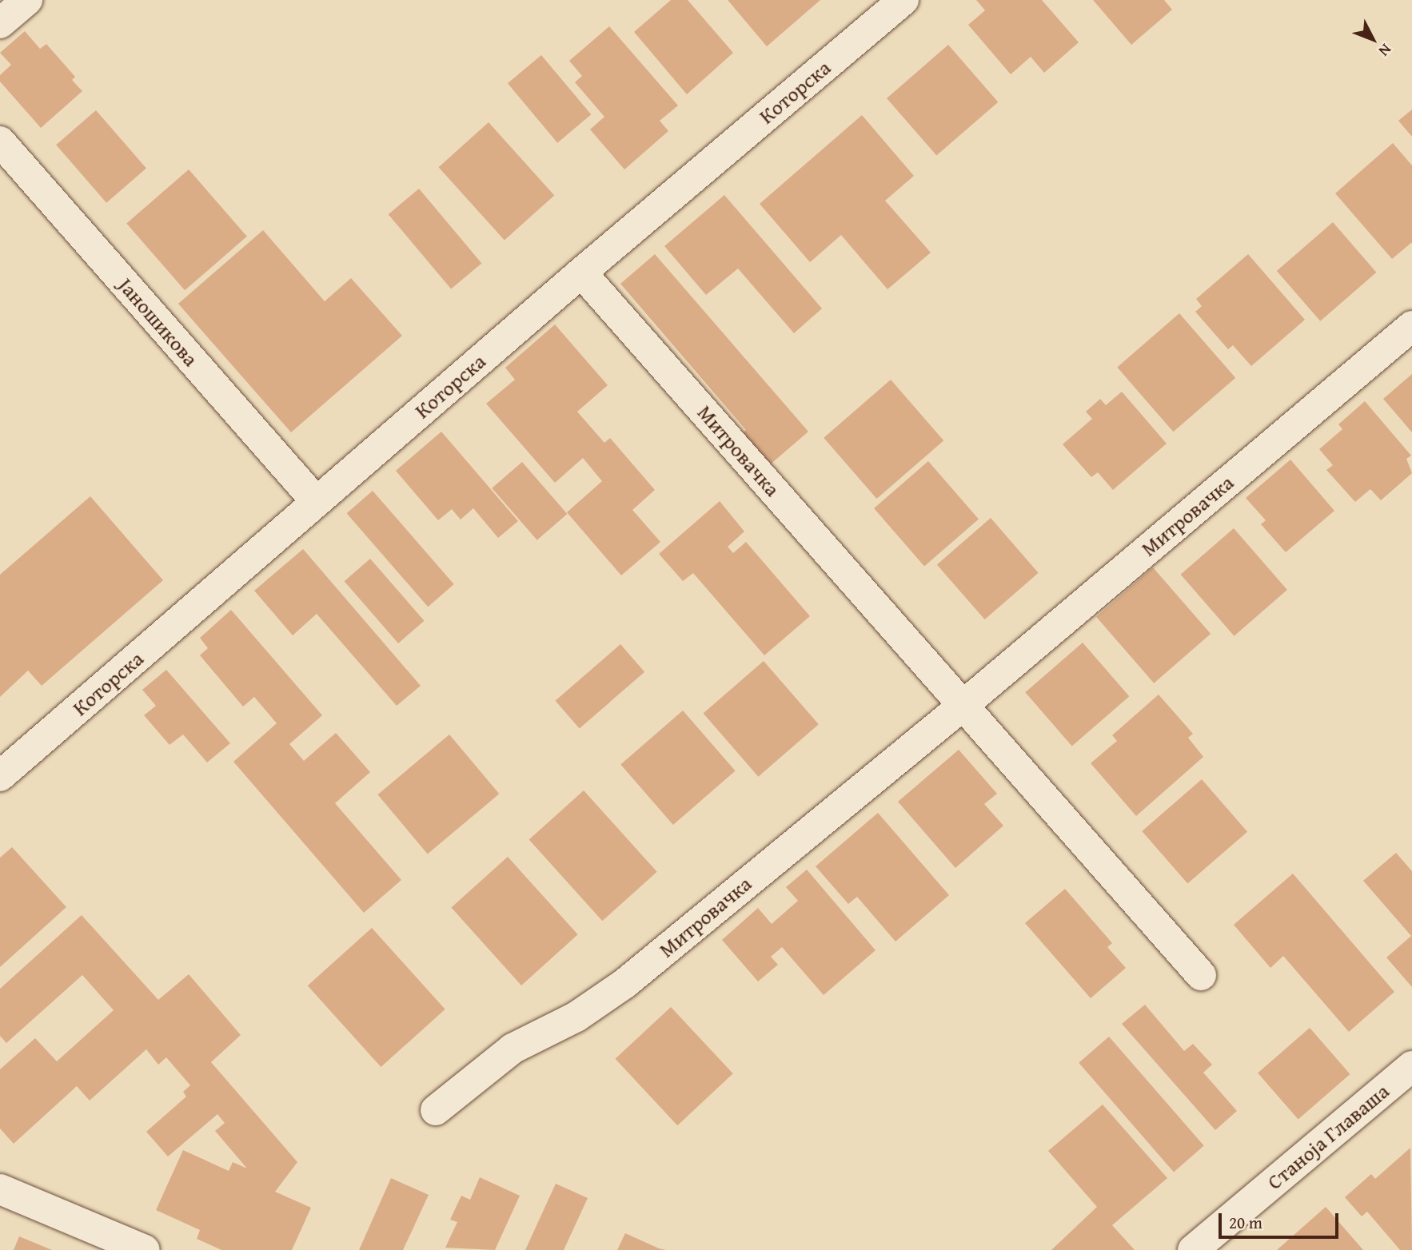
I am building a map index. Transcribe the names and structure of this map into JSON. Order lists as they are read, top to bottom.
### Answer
{
  "streets": {
    "street": [
      "Которска",
      "Јаношикова",
      "Митровачка",
      "Станоја Главаша"
    ]
  },
  "crossings": [
    ["Которска", "Јаношикова"],
    ["Которска", "Митровачка"]
  ],
  "scale_bar": "20 m",
  "north": "bottom right"
}
